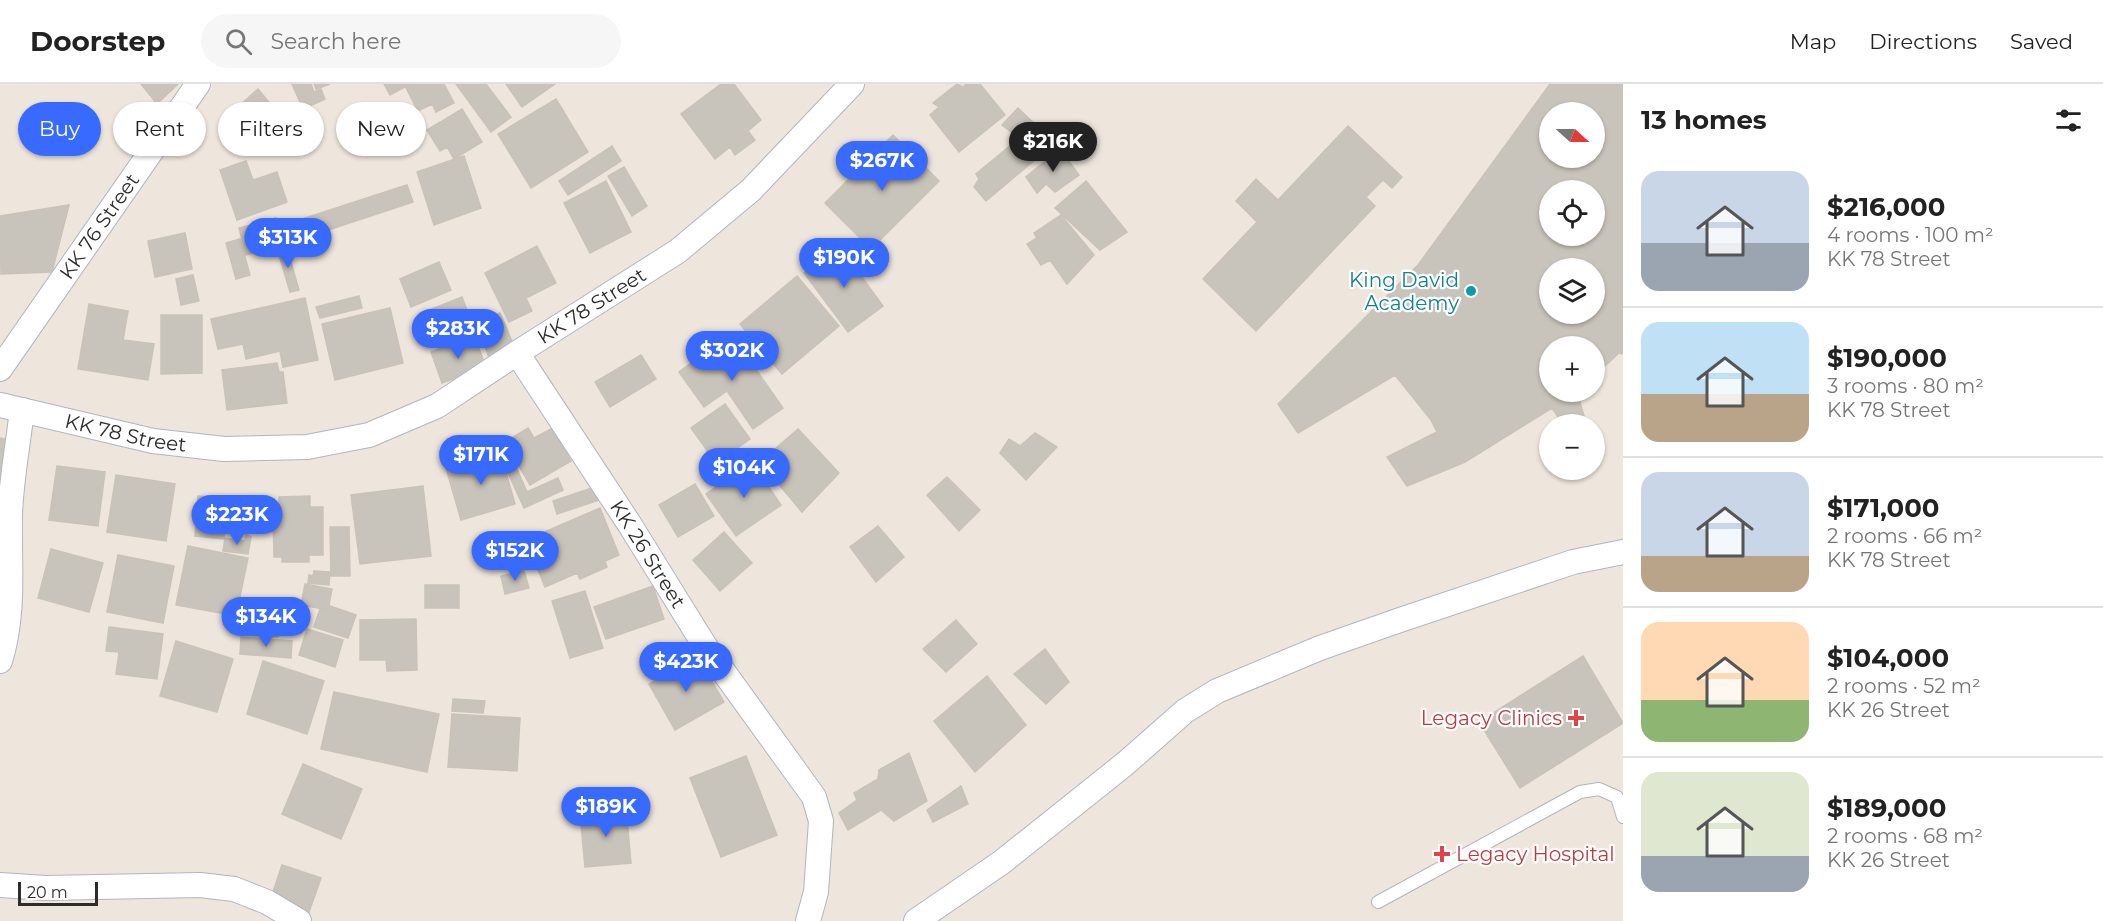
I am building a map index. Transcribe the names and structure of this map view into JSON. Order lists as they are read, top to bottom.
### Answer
{
  "streets": {
    "street": ["KK 76 Street", "KK 78 Street", "KK 26 Street"]
  },
  "crossings": [
    ["KK 78 Street", "KK 26 Street"]
  ],
  "places": {
    "other": ["King David Academy"],
    "health": ["Legacy Clinics", "Legacy Hospital"]
  },
  "scale_bar": "20 m",
  "north": "right",
  "page": {
    "header": "Doorstep",
    "search": "Search here",
    "nav": ["Map", "Directions", "Saved"],
    "heading": "13 homes",
    "map_buttons": ["+", "−"],
    "chip": [
      "Buy",
      "Rent",
      "Filters",
      "New"
    ],
    "price": [
      "$216K",
      "$267K",
      "$313K",
      "$190K",
      "$283K",
      "$302K",
      "$171K",
      "$104K",
      "$223K",
      "$152K",
      "$134K",
      "$423K",
      "$189K"
    ],
    "list": [
      {
        "name": "$216,000",
        "note": "4 rooms · 100 m² · KK 78 Street"
      },
      {
        "name": "$190,000",
        "note": "3 rooms · 80 m² · KK 78 Street"
      },
      {
        "name": "$171,000",
        "note": "2 rooms · 66 m² · KK 78 Street"
      },
      {
        "name": "$104,000",
        "note": "2 rooms · 52 m² · KK 26 Street"
      },
      {
        "name": "$189,000",
        "note": "2 rooms · 68 m² · KK 26 Street"
      }
    ],
    "scale": "20 m"
  }
}
